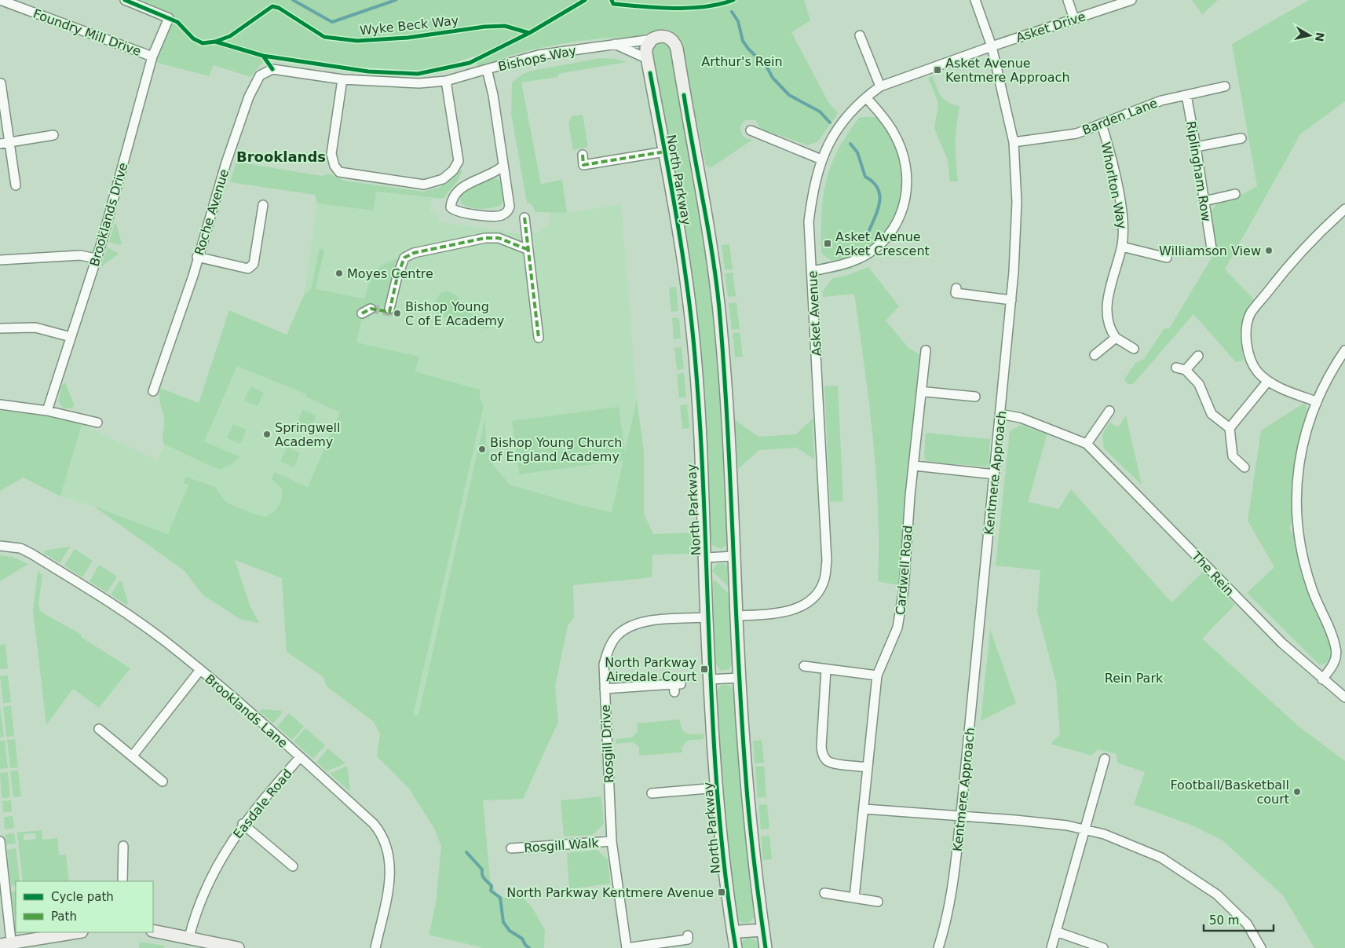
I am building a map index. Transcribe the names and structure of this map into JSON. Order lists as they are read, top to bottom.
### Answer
{
  "streets": {
    "street": [
      "Asket Drive",
      "Foundry Mill Drive",
      "Bishops Way",
      "Barden Lane",
      "Riplingham Row",
      "North Parkway",
      "Whorlton Way",
      "Roche Avenue",
      "Brooklands Drive",
      "Asket Avenue",
      "Kentmere Approach",
      "Cardwell Road",
      "The Rein",
      "Brooklands Lane",
      "Rosgill Drive",
      "Easdale Road",
      "Rosgill Walk"
    ],
    "cycle path": ["Wyke Beck Way"]
  },
  "crossings": [
    ["Asket Drive", "Asket Avenue"],
    ["Asket Drive", "Kentmere Approach"],
    ["Foundry Mill Drive", "Brooklands Drive"],
    ["Bishops Way", "North Parkway"],
    ["Bishops Way", "Roche Avenue"],
    ["Barden Lane", "Riplingham Row"],
    ["Barden Lane", "Whorlton Way"],
    ["Barden Lane", "Kentmere Approach"],
    ["North Parkway", "Asket Avenue"],
    ["North Parkway", "Rosgill Drive"],
    ["Asket Avenue", "Kentmere Approach"],
    ["Kentmere Approach", "The Rein"],
    ["Brooklands Lane", "Easdale Road"],
    ["Rosgill Drive", "Rosgill Walk"]
  ],
  "districts": ["Brooklands"],
  "parks": ["Arthur's Rein", "Rein Park"],
  "places": {
    "transit": [
      "Asket Avenue Kentmere Approach",
      "Asket Avenue Asket Crescent",
      "North Parkway Airedale Court",
      "North Parkway Kentmere Avenue"
    ],
    "other": [
      "Williamson View",
      "Moyes Centre",
      "Bishop Young C of E Academy",
      "Springwell Academy",
      "Bishop Young Church of England Academy",
      "Football/Basketball court"
    ]
  },
  "legend": ["Cycle path", "Path"],
  "scale_bar": "50 m",
  "north": "right"
}
